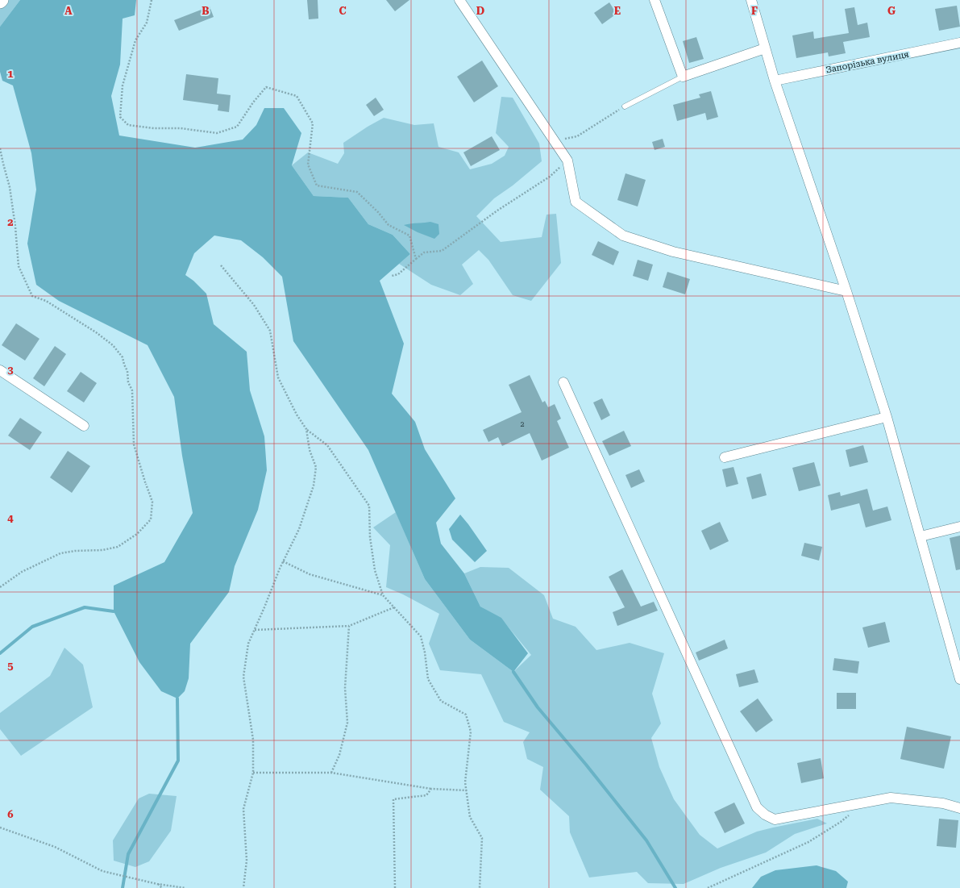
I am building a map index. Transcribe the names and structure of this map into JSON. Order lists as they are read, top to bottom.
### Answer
{
  "streets": {
    "street": ["Запорізька вулиця"]
  },
  "house_numbers": ["2"],
  "grid": {
    "columns": [
      "A",
      "B",
      "C",
      "D",
      "E",
      "F",
      "G"
    ],
    "rows": [
      "1",
      "2",
      "3",
      "4",
      "5",
      "6"
    ]
  }
}
